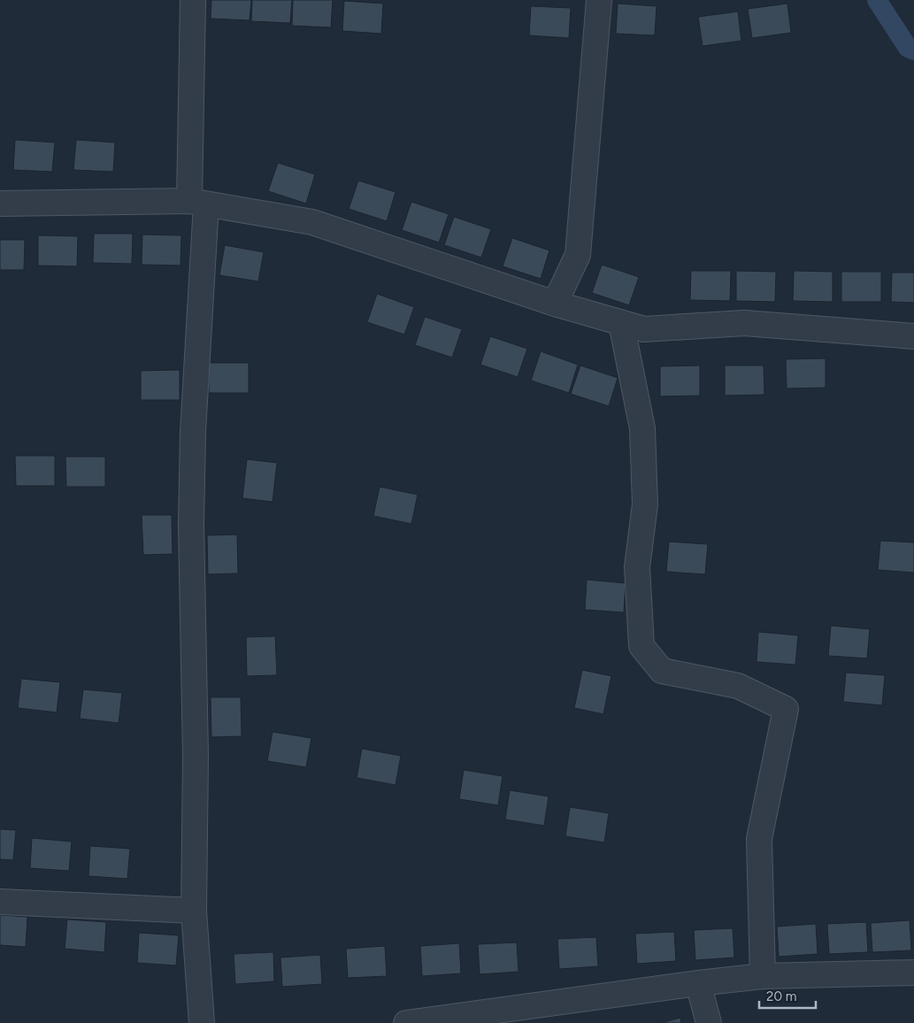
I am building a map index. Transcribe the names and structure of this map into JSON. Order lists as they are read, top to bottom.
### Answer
{
  "scale_bar": "20 m"
}
